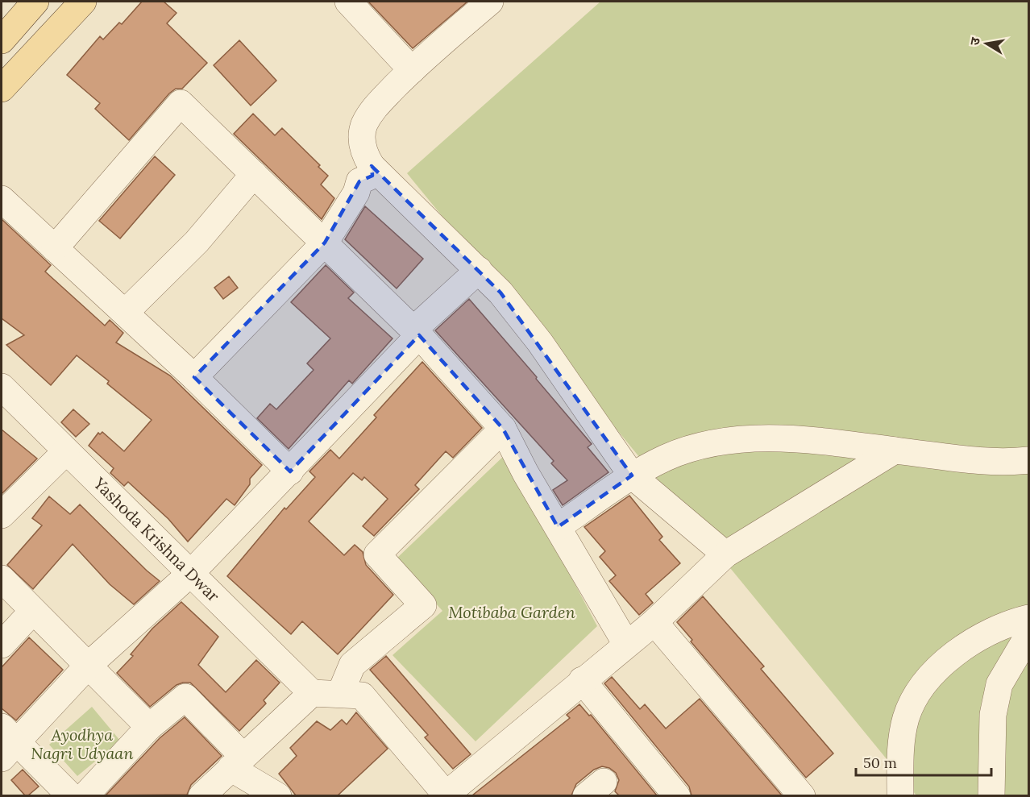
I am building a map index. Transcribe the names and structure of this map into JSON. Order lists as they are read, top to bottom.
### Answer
{
  "streets": {
    "street": ["Yashoda Krishna Dwar"]
  },
  "parks": ["Motibaba Garden", "Ayodhya Nagri Udyaan"],
  "scale_bar": "50 m",
  "north": "left"
}
